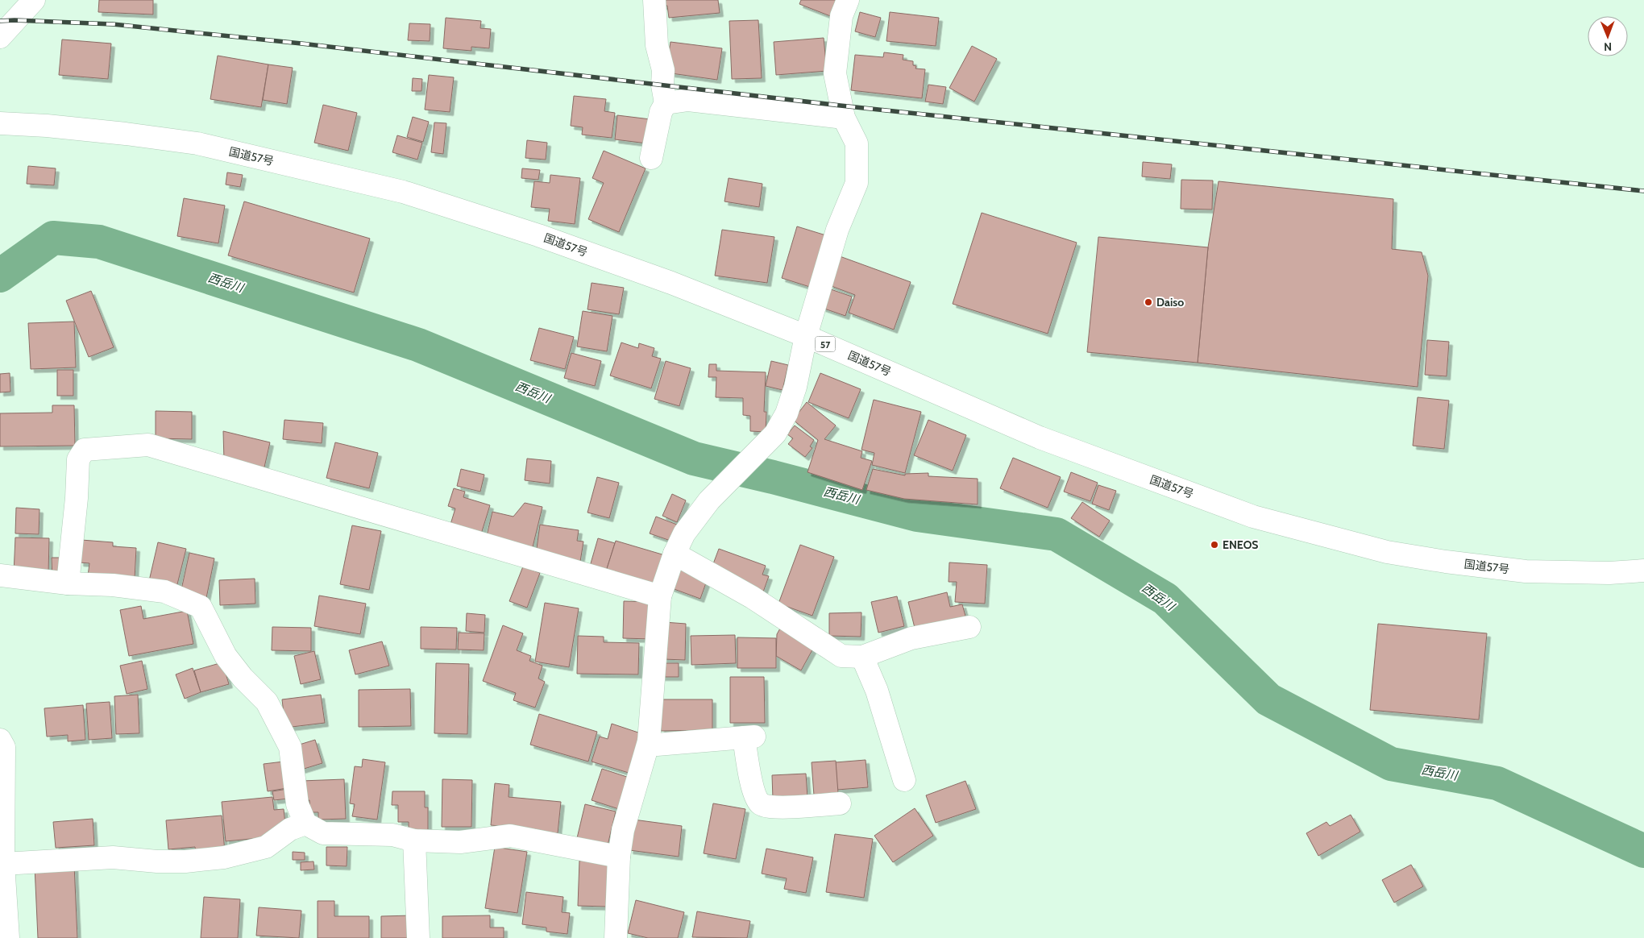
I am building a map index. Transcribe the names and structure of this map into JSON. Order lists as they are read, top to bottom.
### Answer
{
  "streets": {
    "main road": ["国道57号", "57"]
  },
  "water": ["西岳川"],
  "places": ["Daiso", "ENEOS"],
  "north": "bottom"
}
